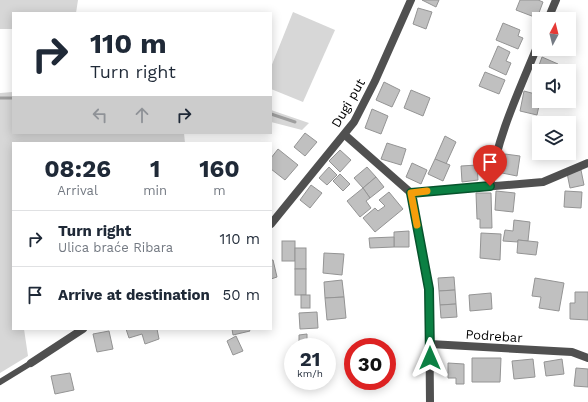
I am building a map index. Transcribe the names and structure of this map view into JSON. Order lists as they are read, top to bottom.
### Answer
{
  "streets": {
    "street": ["Dugi put", "Podrebar"]
  },
  "north": "top",
  "page": {
    "turn": ["110 m", "Turn right"],
    "eta": [
      "08:26",
      "Arrival",
      "1",
      "min",
      "160",
      "m"
    ],
    "list": [
      {
        "name": "Turn right",
        "note": "Ulica braće Ribara",
        "value": "110 m"
      },
      {
        "name": "Arrive at destination",
        "value": "50 m"
      }
    ],
    "speed": "21 km/h",
    "limit": "30"
  }
}
